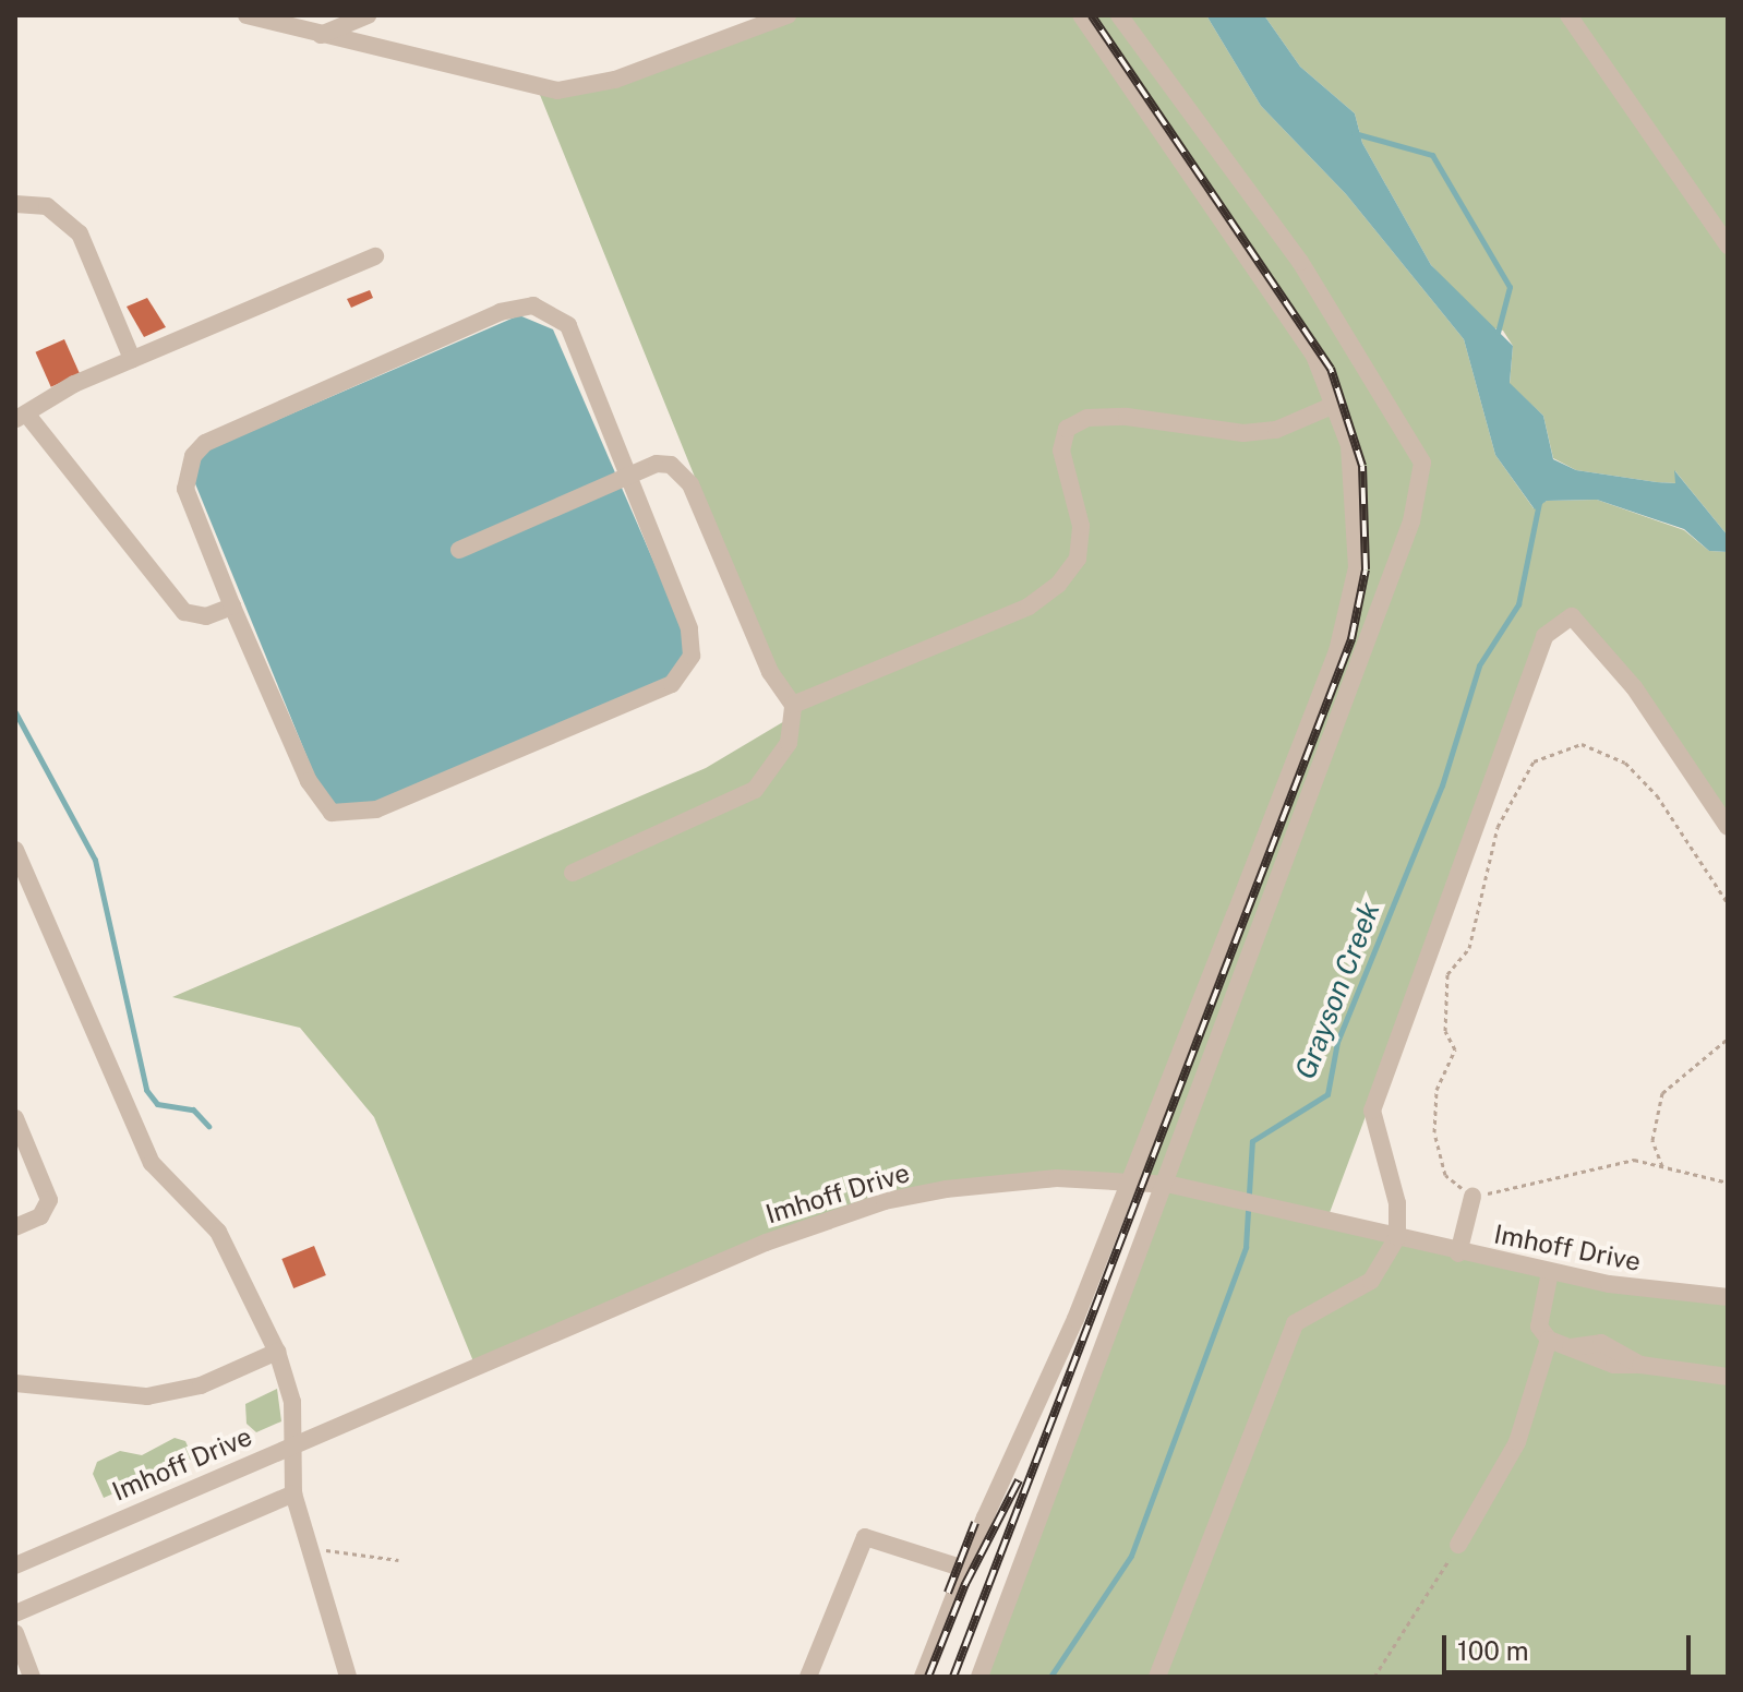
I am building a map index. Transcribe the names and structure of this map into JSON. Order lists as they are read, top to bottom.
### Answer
{
  "streets": {
    "street": ["Imhoff Drive"]
  },
  "water": ["Grayson Creek"],
  "scale_bar": "100 m"
}
